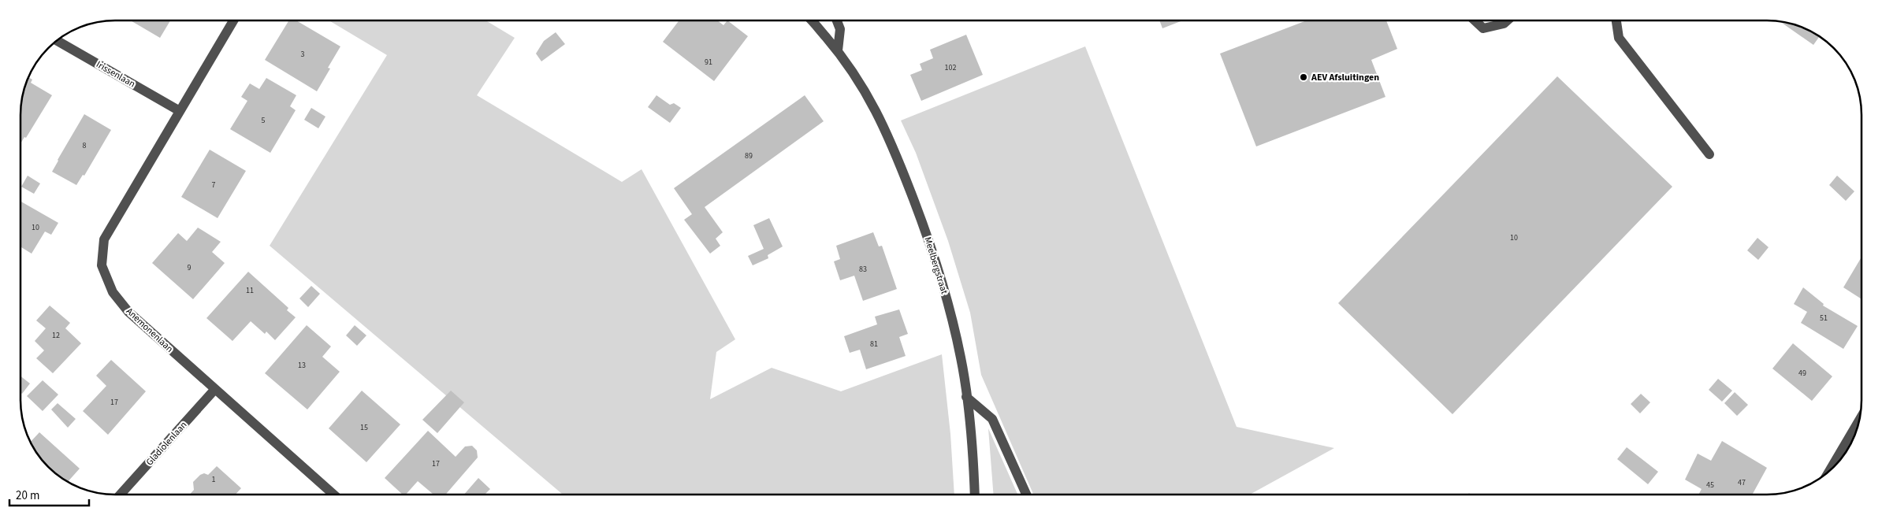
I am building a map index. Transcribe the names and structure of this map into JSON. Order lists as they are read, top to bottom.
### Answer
{
  "streets": {
    "street": [
      "Irissenlaan",
      "Meelbergstraat",
      "Anemonenlaan",
      "Gladiolenlaan"
    ]
  },
  "crossings": [
    ["Irissenlaan", "Anemonenlaan"],
    ["Anemonenlaan", "Gladiolenlaan"]
  ],
  "places": ["AEV Afsluitingen"],
  "house_numbers": [
    "3",
    "91",
    "102",
    "5",
    "8",
    "89",
    "7",
    "10",
    "10",
    "9",
    "83",
    "11",
    "51",
    "12",
    "81",
    "13",
    "49",
    "17",
    "15",
    "17",
    "1",
    "47",
    "45"
  ],
  "scale_bar": "20 m"
}
